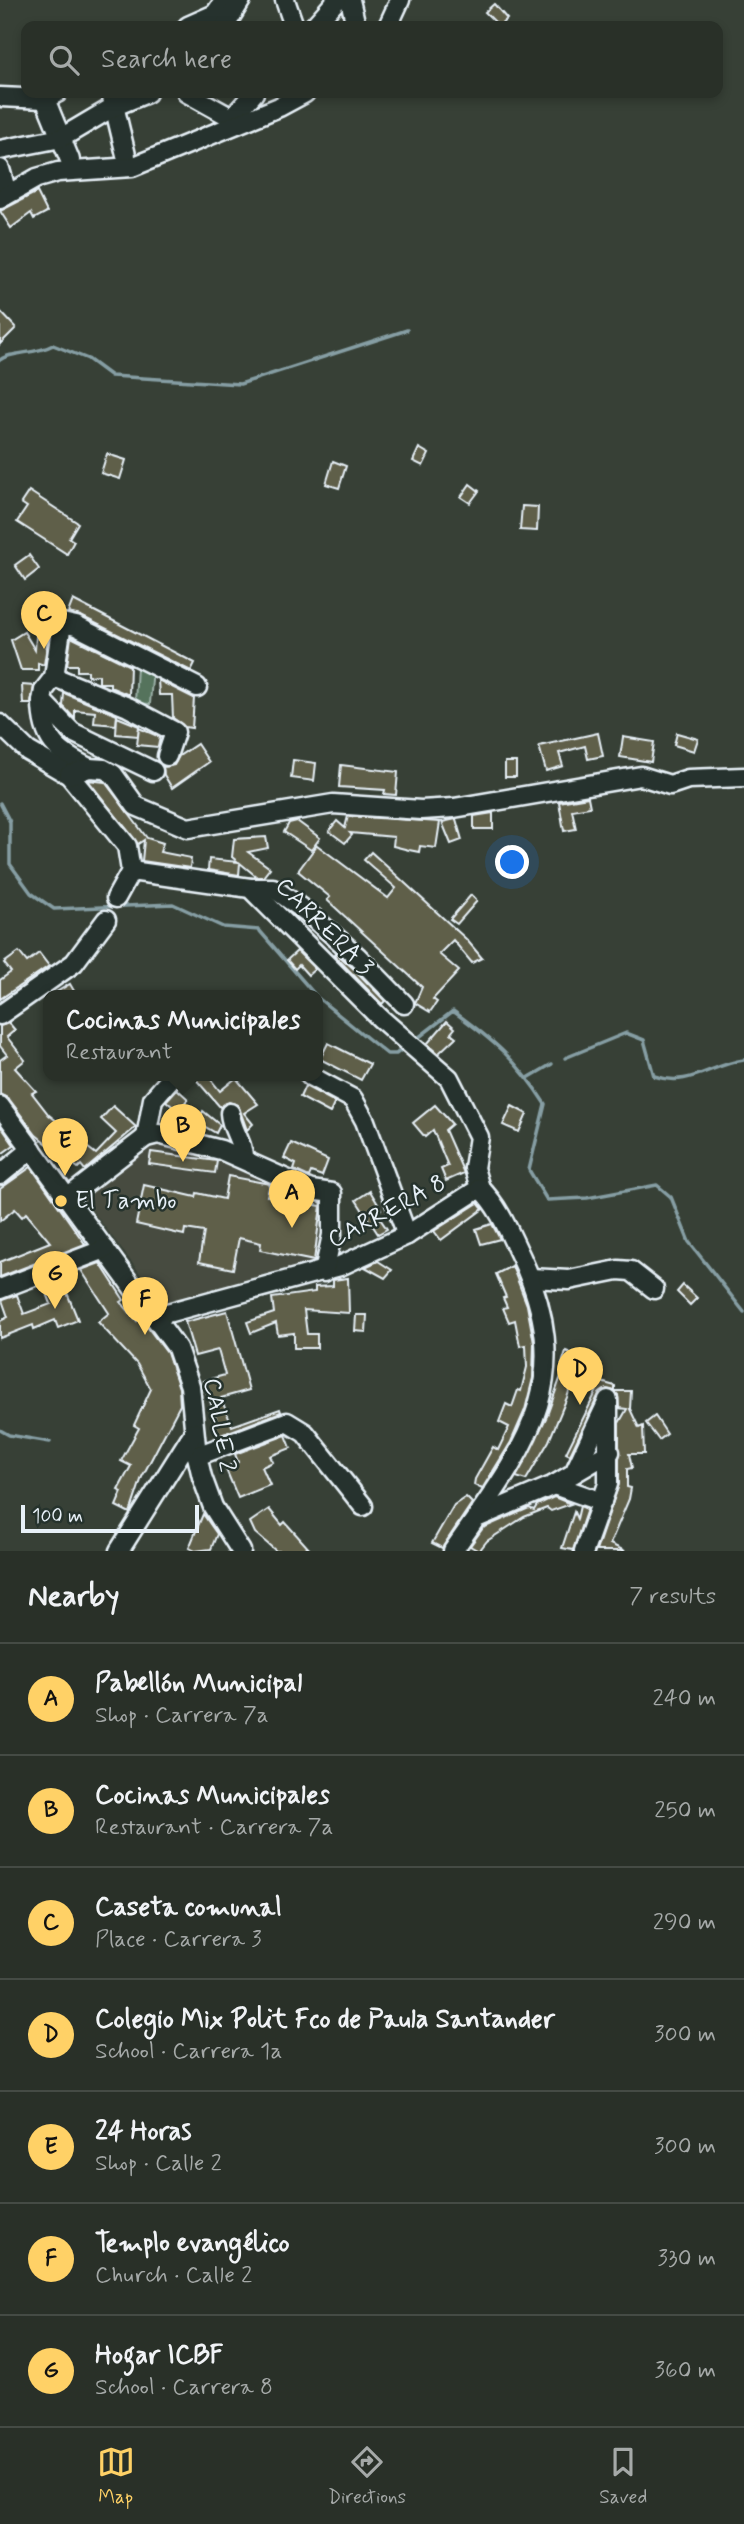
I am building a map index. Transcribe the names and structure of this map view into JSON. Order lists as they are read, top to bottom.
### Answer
{
  "streets": {
    "street": ["CARRERA 3", "CARRERA 8", "CALLE 2"]
  },
  "crossings": [
    ["CARRERA 3", "CARRERA 8"],
    ["CARRERA 8", "CALLE 2"]
  ],
  "places": ["El Tambo"],
  "scale_bar": "100 m",
  "page": {
    "search": "Search here",
    "pins": [
      "C",
      "B",
      "E",
      "A",
      "G",
      "F",
      "D"
    ],
    "popup": ["Cocinas Municipales", "Restaurant"],
    "scale": "100 m",
    "heading": ["Nearby", "7 results"],
    "list": [
      {
        "mark": "A",
        "name": "Pabellón Municipal",
        "note": "Shop · Carrera 7a",
        "value": "240 m"
      },
      {
        "mark": "B",
        "name": "Cocinas Municipales",
        "note": "Restaurant · Carrera 7a",
        "value": "250 m"
      },
      {
        "mark": "C",
        "name": "Caseta comunal",
        "note": "Place · Carrera 3",
        "value": "290 m"
      },
      {
        "mark": "D",
        "name": "Colegio Mix Polit Fco de Paula Santander",
        "note": "School · Carrera 1a",
        "value": "300 m"
      },
      {
        "mark": "E",
        "name": "24 Horas",
        "note": "Shop · Calle 2",
        "value": "300 m"
      },
      {
        "mark": "F",
        "name": "Templo evangélico",
        "note": "Church · Calle 2",
        "value": "330 m"
      },
      {
        "mark": "G",
        "name": "Hogar ICBF",
        "note": "School · Carrera 8",
        "value": "360 m"
      }
    ],
    "nav": ["Map", "Directions", "Saved"]
  }
}
